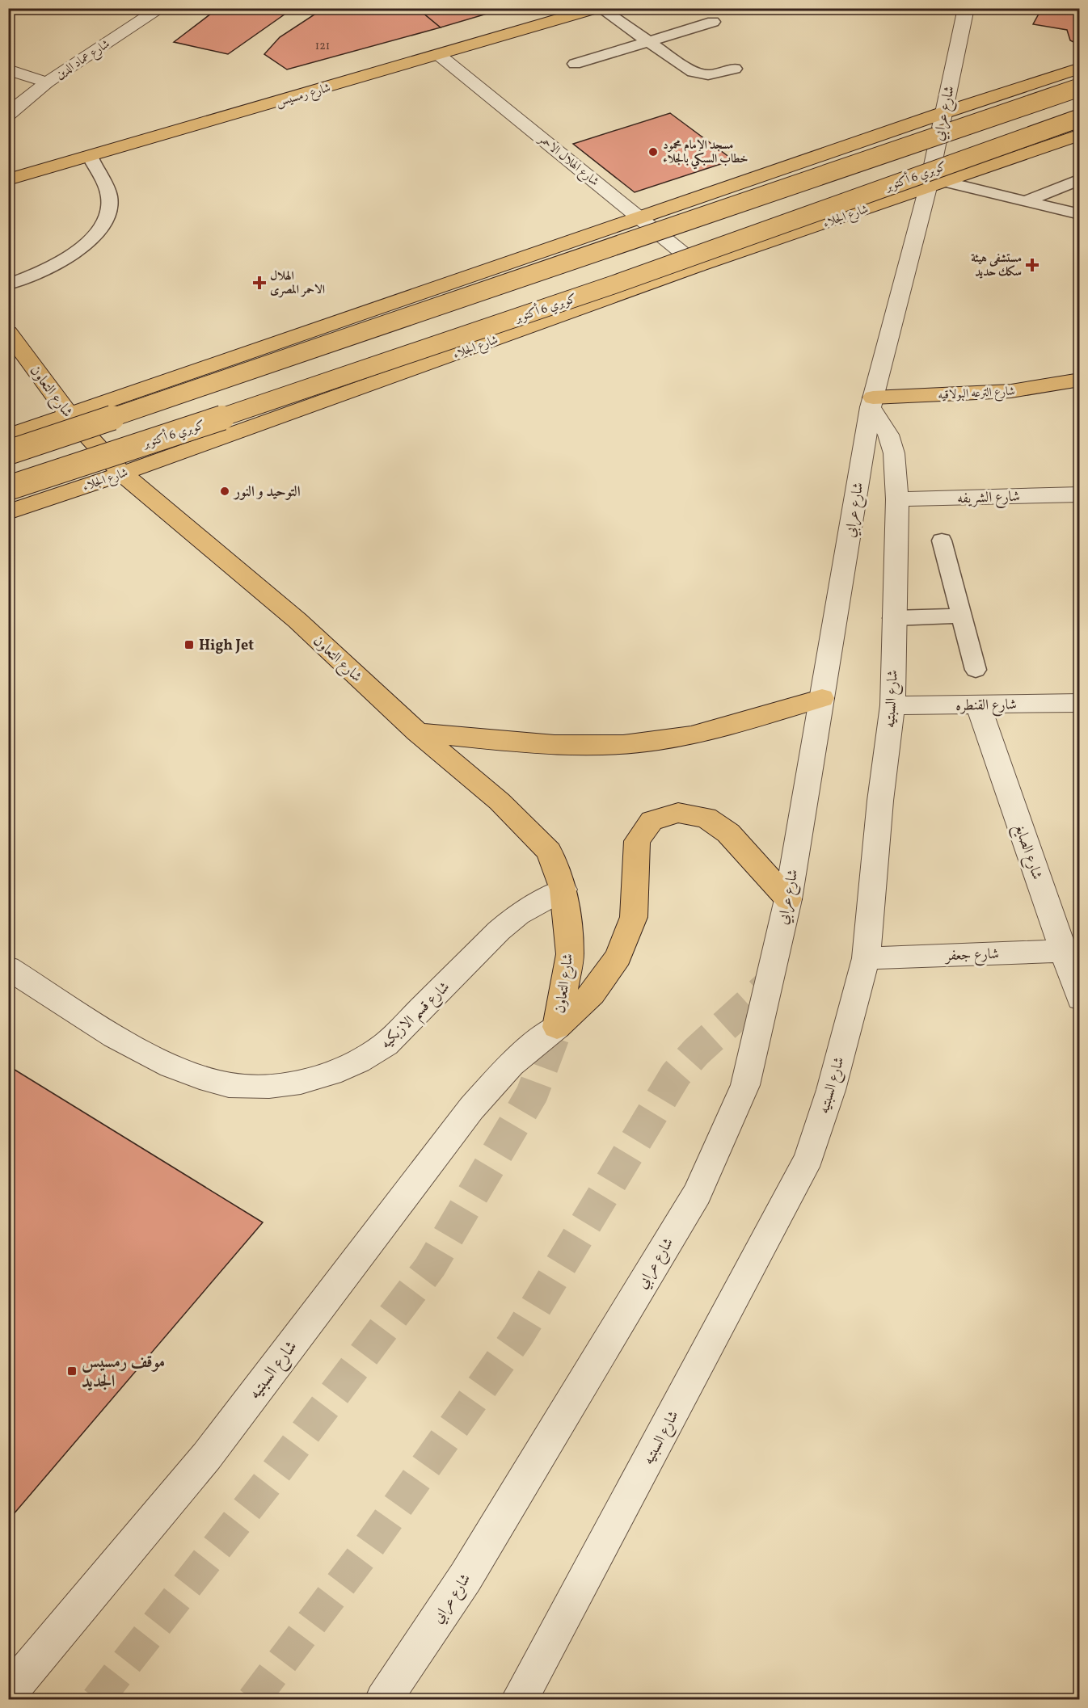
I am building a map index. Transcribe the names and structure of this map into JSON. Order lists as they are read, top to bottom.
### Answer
{
  "streets": {
    "main road": [
      "شارع رمسيس",
      "كوبري 6 أكتوبر",
      "شارع الجلاء",
      "شارع التعاون",
      "شارع الترعه البولاقيه"
    ],
    "street": [
      "شارع عماد الدين",
      "شارع عرابي",
      "شارع الهلال الاحمر",
      "شارع الشريفه",
      "شارع السبتيه",
      "شارع القنطره",
      "شارع الصايغ",
      "شارع جعفر",
      "شارع قسم الازبكيه"
    ]
  },
  "crossings": [
    ["شارع رمسيس", "شارع الهلال الاحمر"],
    ["شارع عرابي", "شارع الجلاء"],
    ["شارع عرابي", "شارع الترعه البولاقيه"],
    ["شارع عرابي", "شارع السبتيه"],
    ["شارع الهلال الاحمر", "شارع الجلاء"],
    ["شارع الجلاء", "شارع التعاون"],
    ["شارع التعاون", "شارع السبتيه"],
    ["شارع التعاون", "شارع قسم الازبكيه"],
    ["شارع الترعه البولاقيه", "شارع السبتيه"],
    ["شارع الشريفه", "شارع السبتيه"],
    ["شارع السبتيه", "شارع القنطره"],
    ["شارع السبتيه", "شارع جعفر"],
    ["شارع القنطره", "شارع الصايغ"],
    ["شارع الصايغ", "شارع جعفر"]
  ],
  "places": {
    "other": ["مسجد الإمام محمود خطاب السبكي بالجلاء", "التوحيد و النور"],
    "health": ["مستشفى هيئة سكك حديد", "الهلال الاحمر المصرى"],
    "transit": ["High Jet", "موقف رمسيس الجديد"]
  },
  "house_numbers": ["121"]
}
